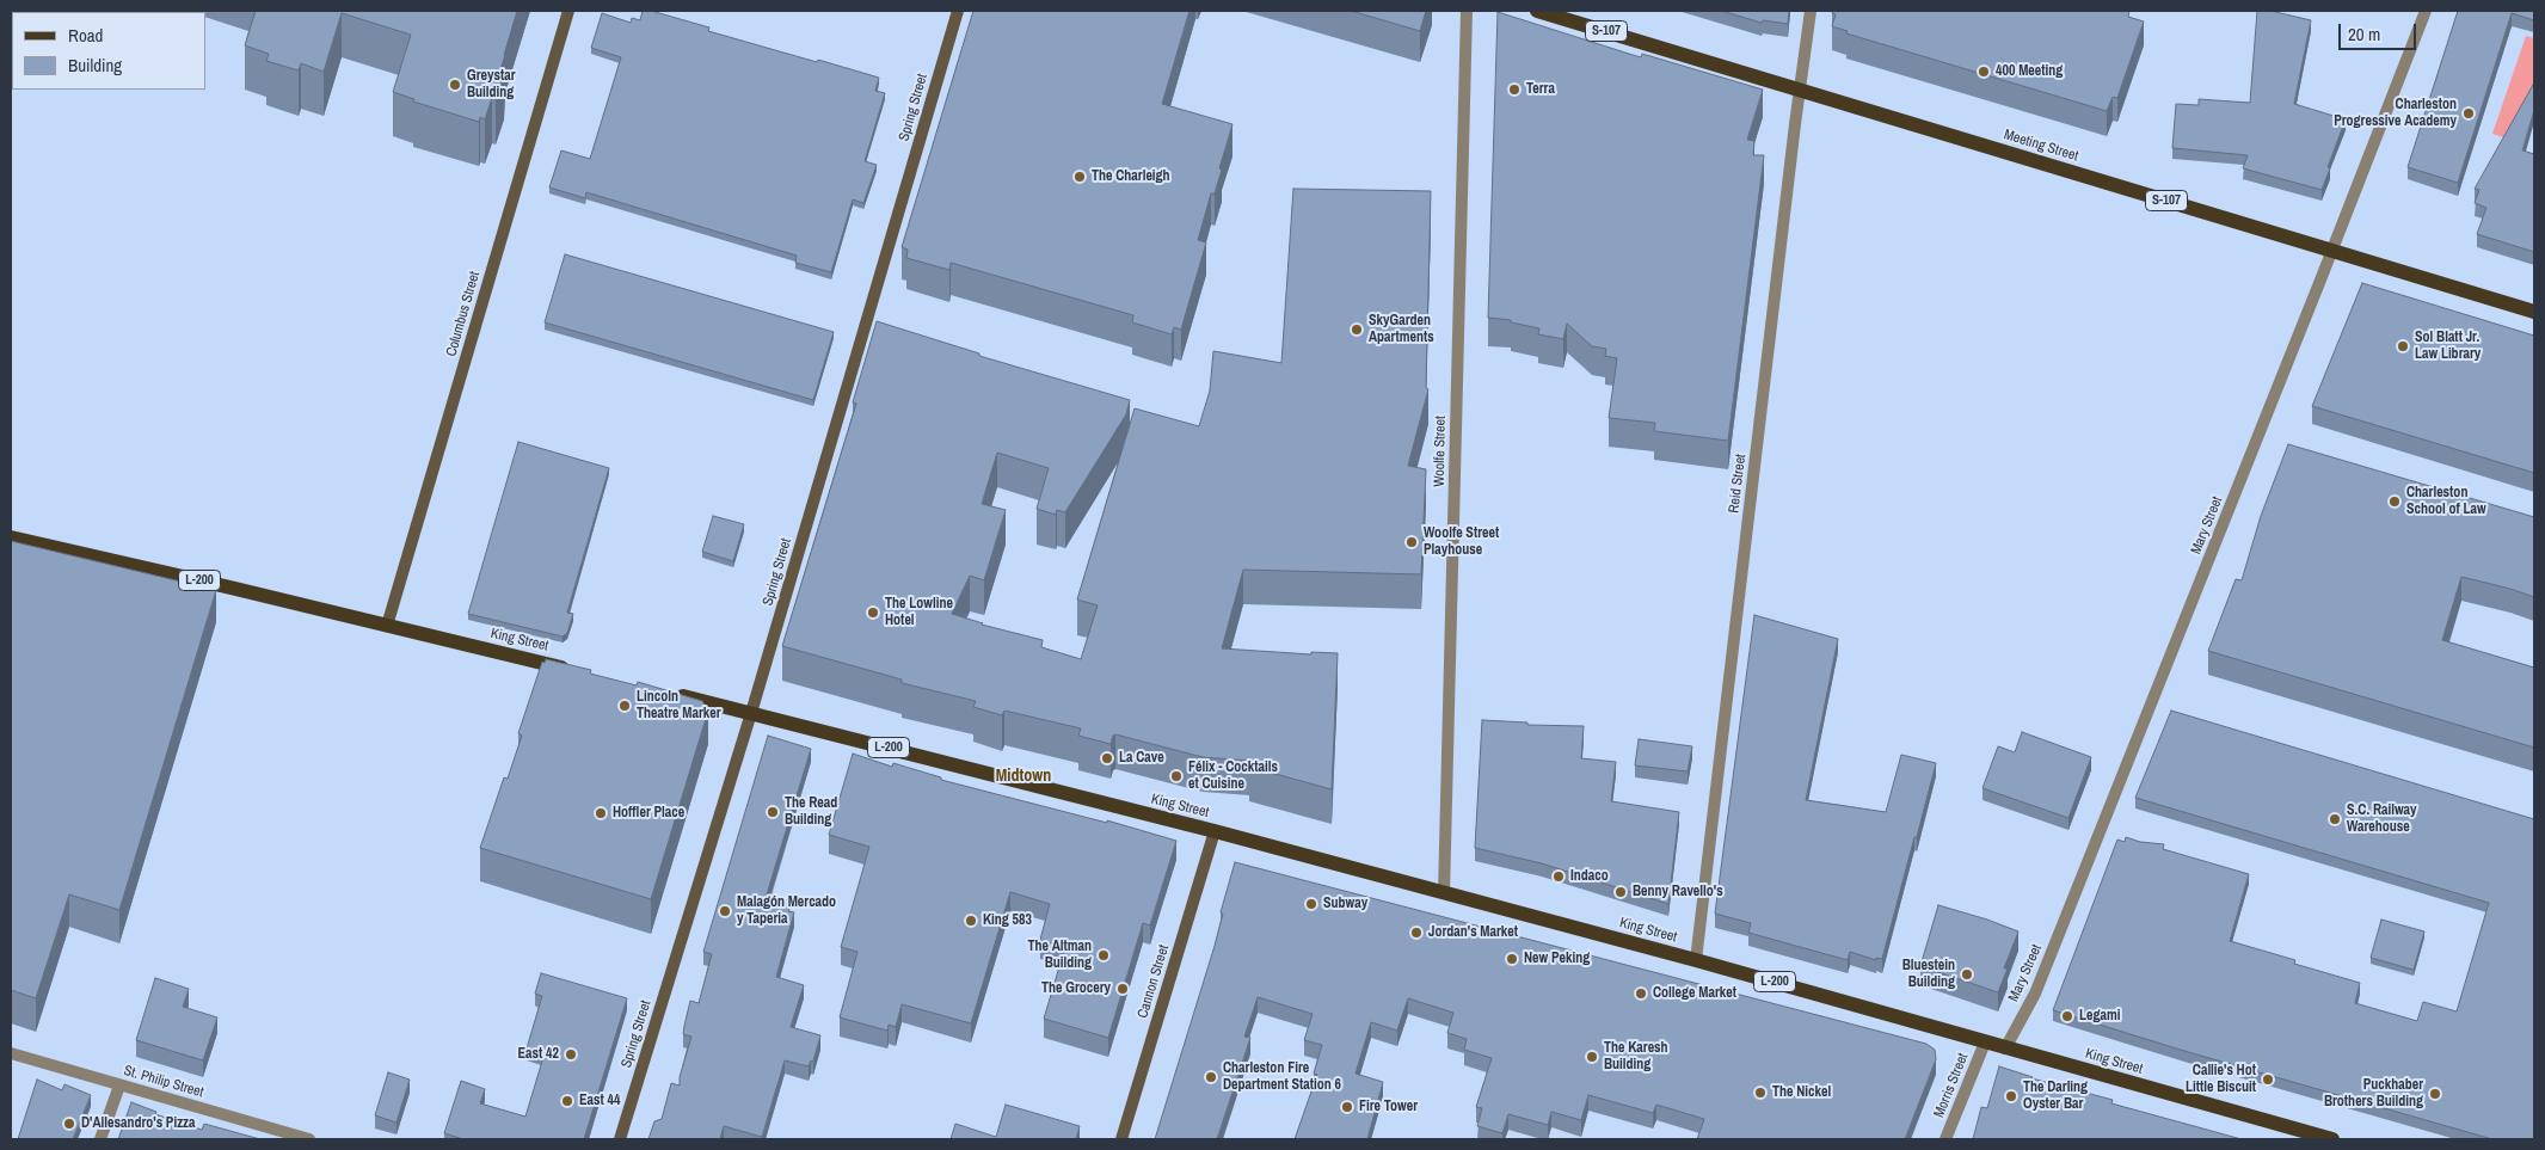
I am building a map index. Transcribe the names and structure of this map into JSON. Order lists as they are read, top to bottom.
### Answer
{
  "streets": {
    "main road": [
      "S-107",
      "Spring Street",
      "Meeting Street",
      "Columbus Street",
      "L-200",
      "King Street",
      "Cannon Street"
    ],
    "street": [
      "Woolfe Street",
      "Reid Street",
      "Mary Street",
      "St. Philip Street",
      "Morris Street"
    ]
  },
  "crossings": [
    ["Spring Street", "King Street"],
    ["Meeting Street", "Reid Street"],
    ["Meeting Street", "Mary Street"],
    ["Columbus Street", "King Street"],
    ["Woolfe Street", "King Street"],
    ["Reid Street", "King Street"],
    ["Mary Street", "King Street"],
    ["King Street", "Cannon Street"],
    ["King Street", "Morris Street"]
  ],
  "districts": ["Midtown"],
  "places": [
    "400 Meeting",
    "Greystar Building",
    "Terra",
    "Charleston Progressive Academy",
    "The Charleigh",
    "SkyGarden Apartments",
    "Sol Blatt Jr. Law Library",
    "Charleston School of Law",
    "Woolfe Street Playhouse",
    "The Lowline Hotel",
    "Lincoln Theatre Marker",
    "La Cave",
    "Félix - Cocktails et Cuisine",
    "The Read Building",
    "Hoffler Place",
    "S.C. Railway Warehouse",
    "Indaco",
    "Benny Ravello's",
    "Subway",
    "Malagón Mercado y Taperia",
    "King 583",
    "Jordan's Market",
    "The Altman Building",
    "New Peking",
    "Bluestein Building",
    "The Grocery",
    "College Market",
    "Legami",
    "East 42",
    "The Karesh Building",
    "Charleston Fire Department Station 6",
    "Callie's Hot Little Biscuit",
    "The Nickel",
    "Puckhaber Brothers Building",
    "The Darling Oyster Bar",
    "East 44",
    "Fire Tower",
    "D'Allesandro's Pizza"
  ],
  "legend": ["Road", "Building"],
  "scale_bar": "20 m"
}
